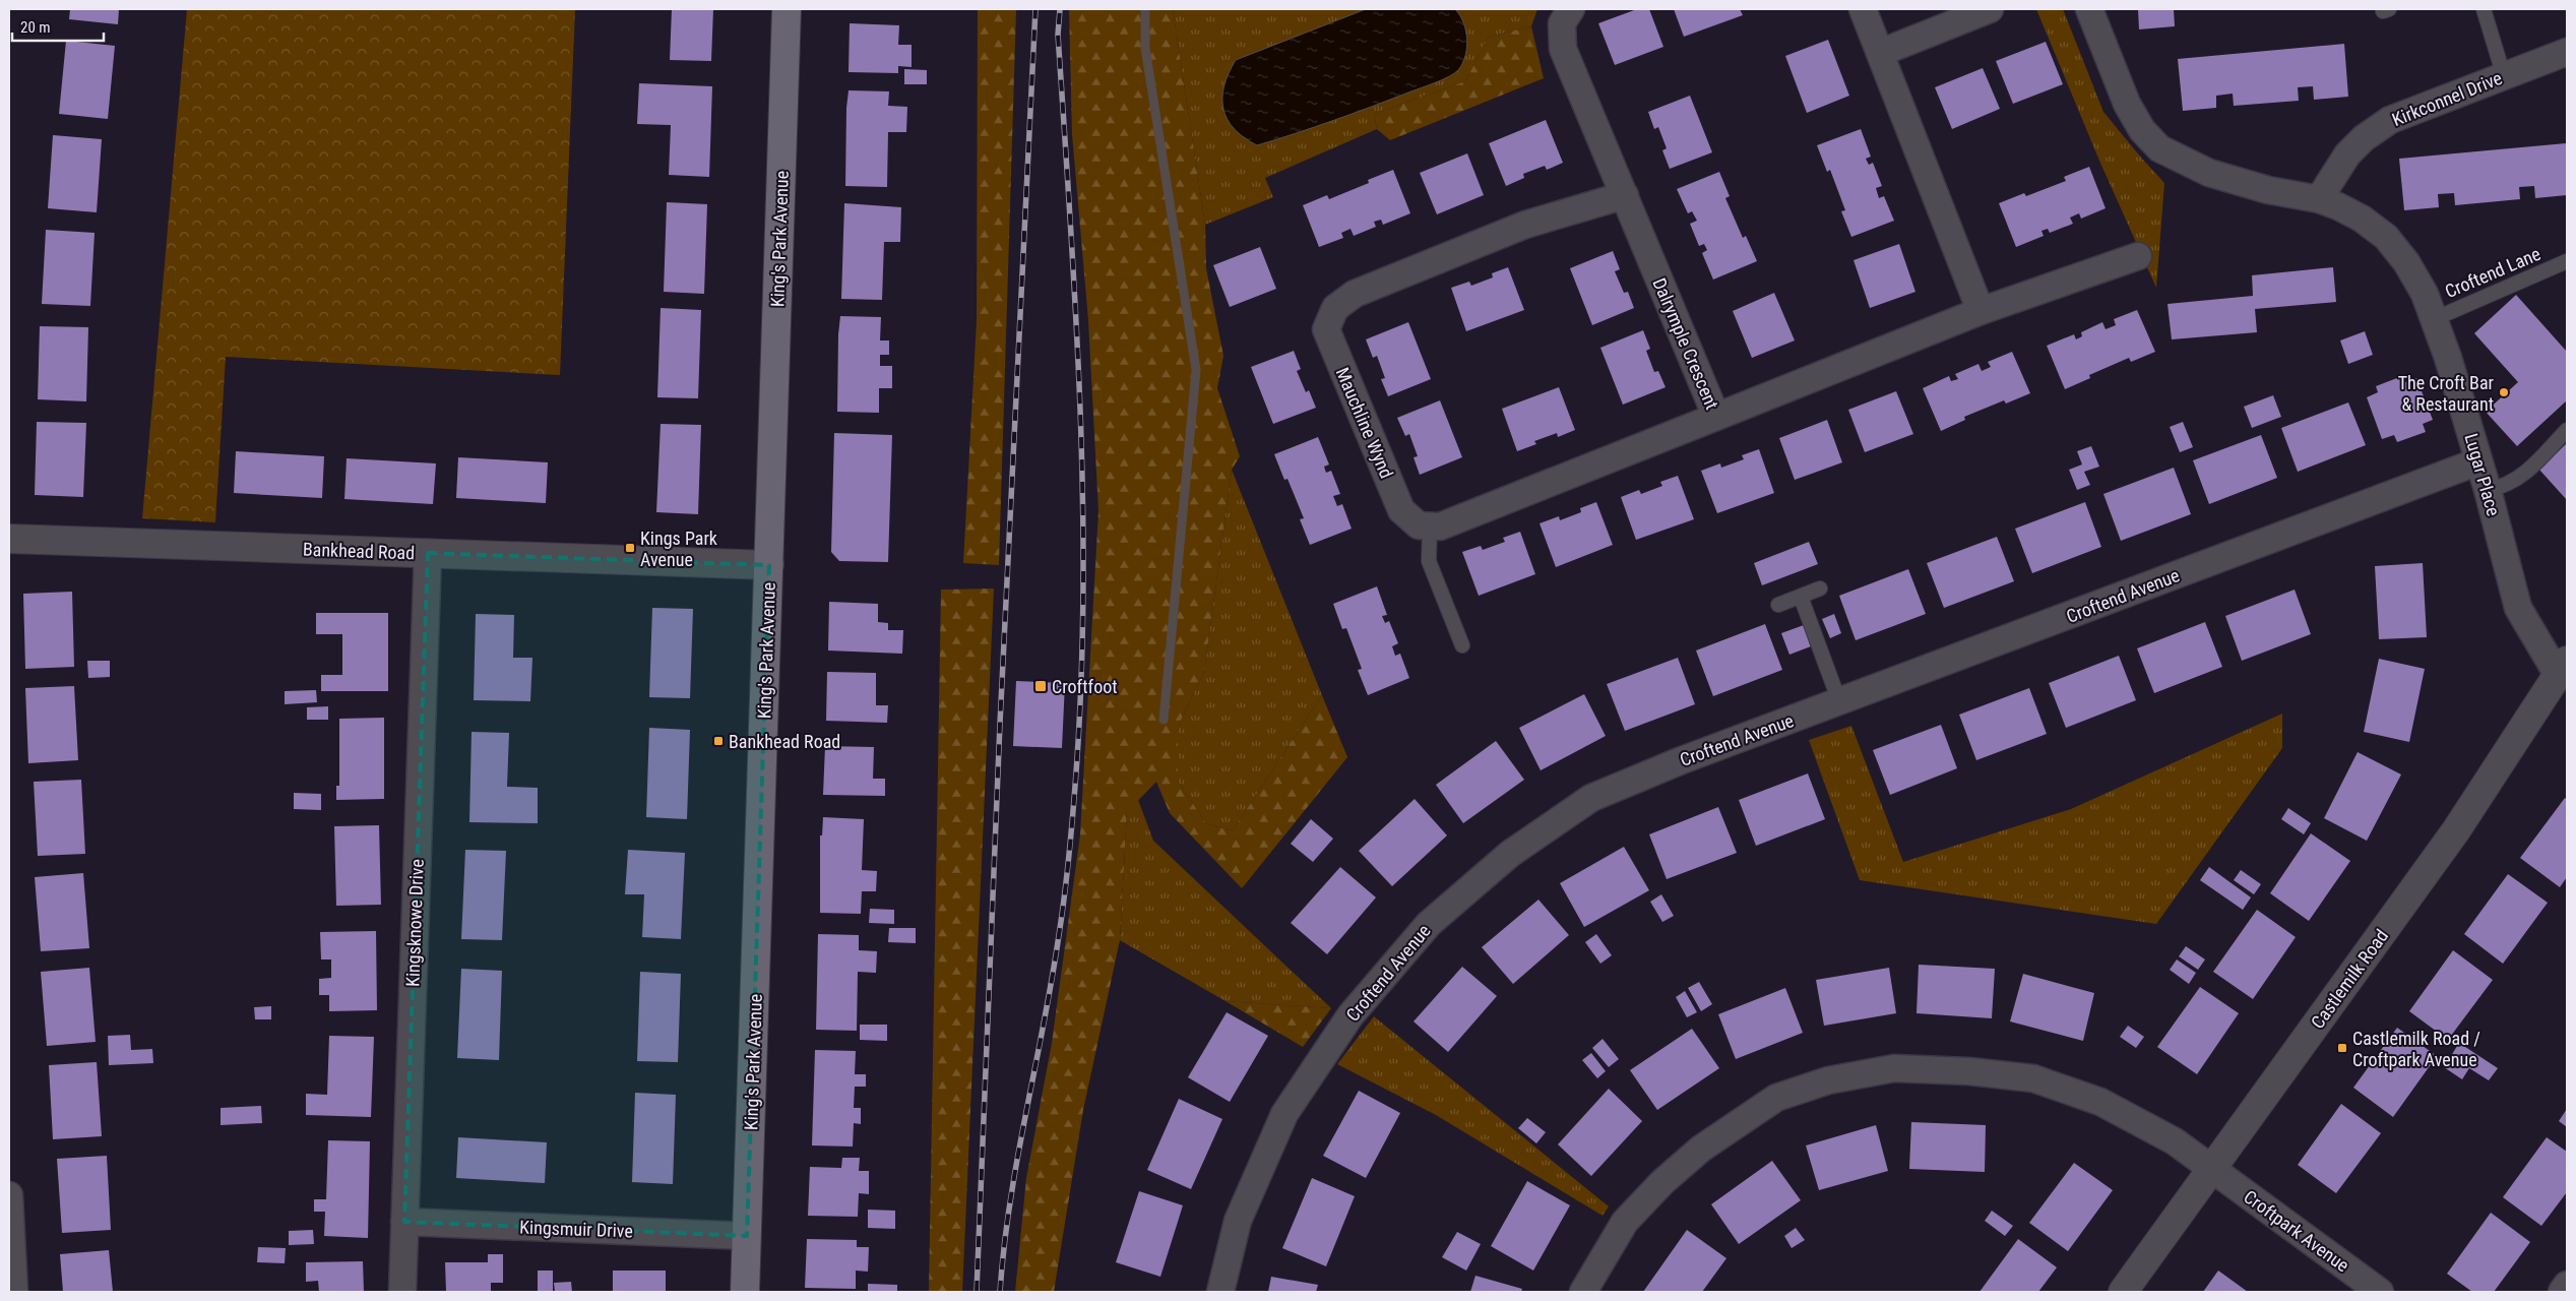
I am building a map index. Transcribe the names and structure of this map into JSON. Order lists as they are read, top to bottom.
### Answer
{
  "streets": {
    "main road": ["King's Park Avenue"],
    "street": [
      "Kirkconnel Drive",
      "Dalrymple Crescent",
      "Mauchline Wynd",
      "Lugar Place",
      "Bankhead Road",
      "Croftend Avenue",
      "Kingsknowe Drive",
      "Castlemilk Road",
      "Kingsmuir Drive",
      "Croftpark Avenue"
    ],
    "lane": ["Croftend Lane"]
  },
  "crossings": [
    ["Kirkconnel Drive", "Lugar Place"],
    ["King's Park Avenue", "Bankhead Road"],
    ["King's Park Avenue", "Kingsmuir Drive"],
    ["Croftend Lane", "Lugar Place"],
    ["Dalrymple Crescent", "Mauchline Wynd"],
    ["Lugar Place", "Croftend Avenue"],
    ["Lugar Place", "Castlemilk Road"],
    ["Bankhead Road", "Kingsknowe Drive"],
    ["Kingsknowe Drive", "Kingsmuir Drive"],
    ["Castlemilk Road", "Croftpark Avenue"]
  ],
  "places": {
    "other": ["The Croft Bar & Restaurant"],
    "transit": [
      "Kings Park Avenue",
      "Croftfoot",
      "Bankhead Road",
      "Castlemilk Road / Croftpark Avenue"
    ]
  },
  "scale_bar": "20 m"
}
